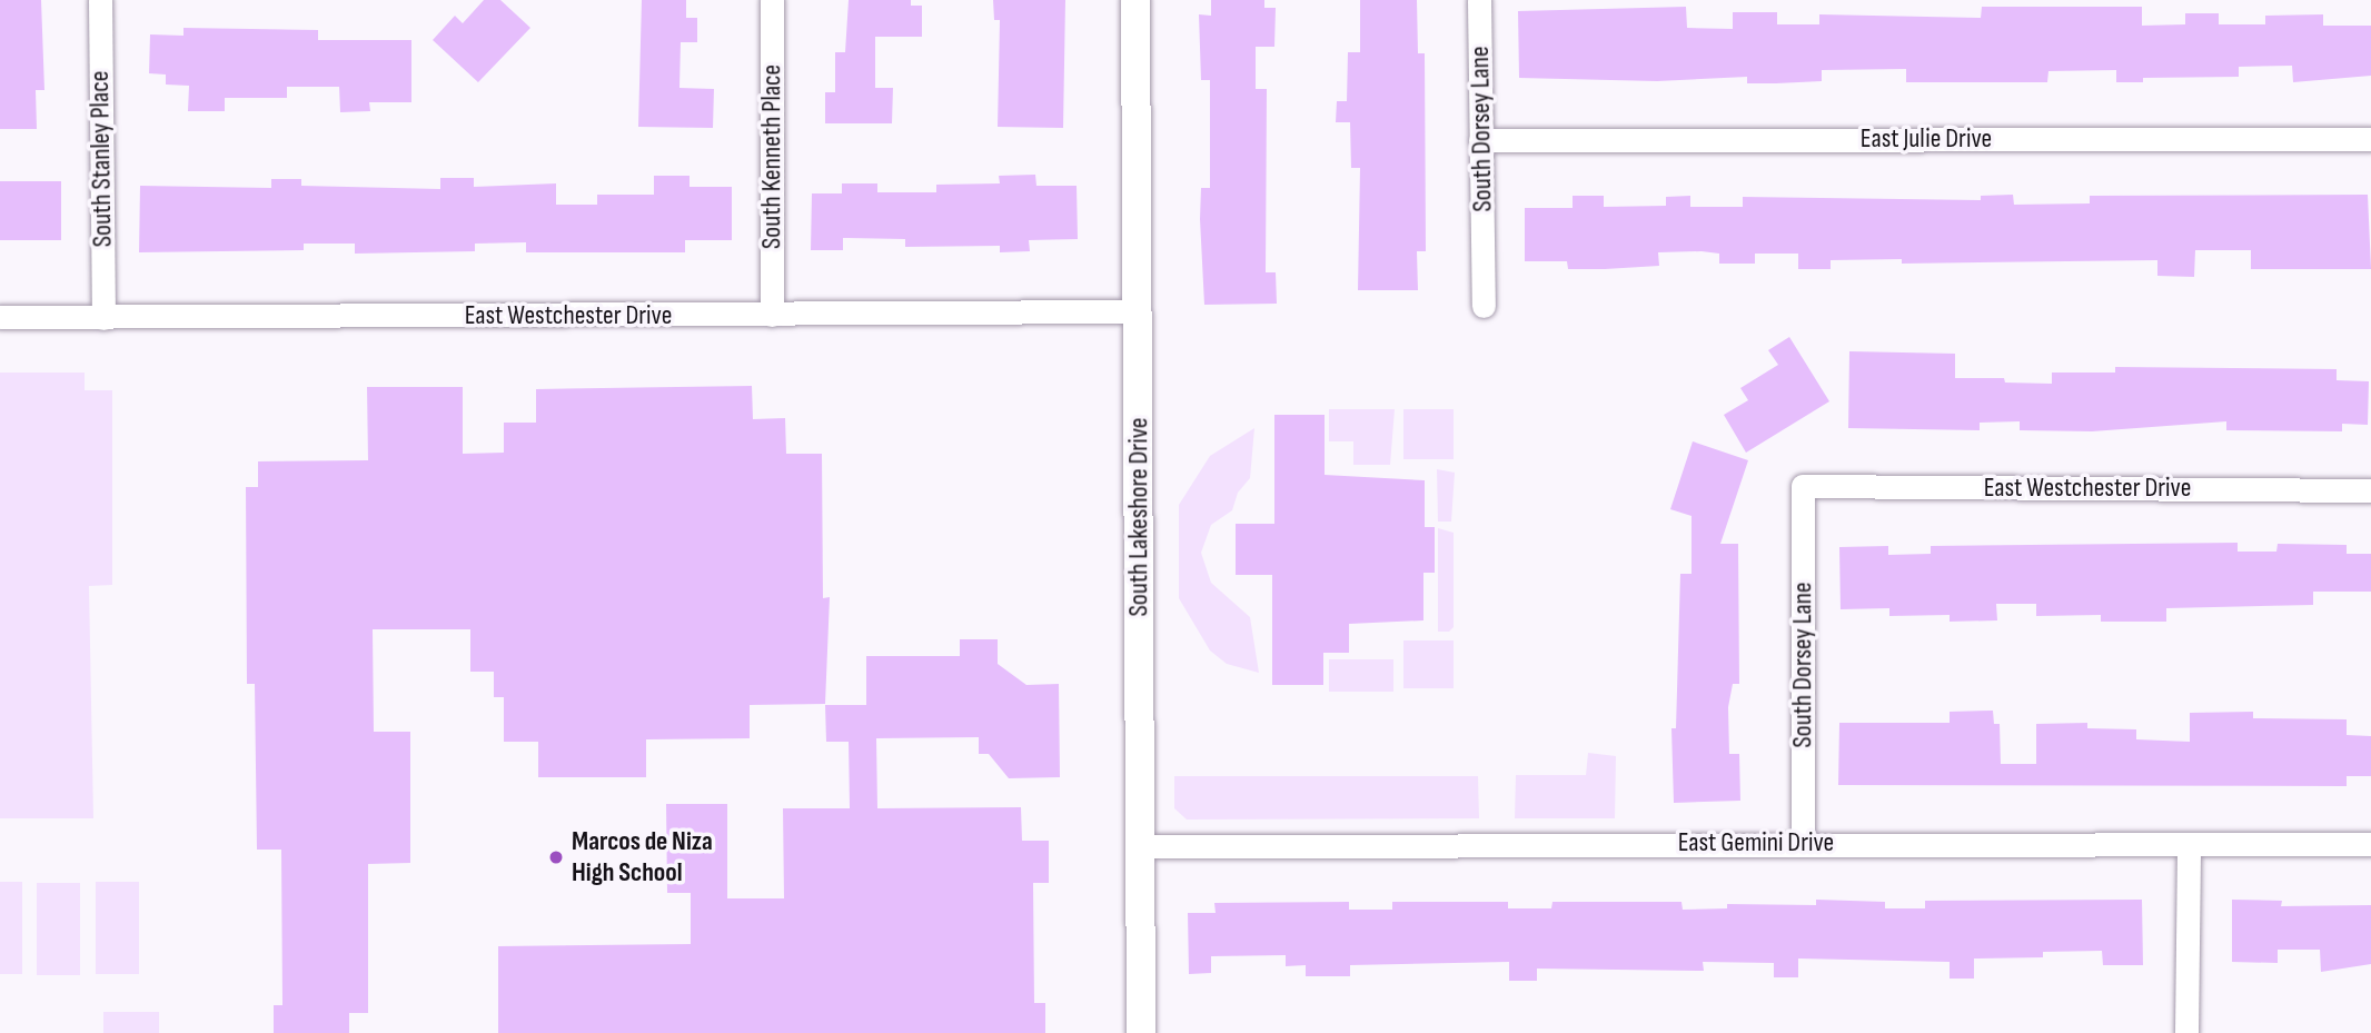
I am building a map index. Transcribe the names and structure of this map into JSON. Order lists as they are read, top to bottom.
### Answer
{
  "streets": {
    "street": [
      "South Dorsey Lane",
      "East Julie Drive",
      "South Kenneth Place",
      "South Stanley Place",
      "East Westchester Drive",
      "South Lakeshore Drive",
      "East Gemini Drive"
    ]
  },
  "crossings": [
    ["South Dorsey Lane", "East Julie Drive"],
    ["South Dorsey Lane", "East Westchester Drive"],
    ["South Dorsey Lane", "East Gemini Drive"],
    ["South Kenneth Place", "East Westchester Drive"],
    ["South Stanley Place", "East Westchester Drive"],
    ["East Westchester Drive", "South Lakeshore Drive"],
    ["South Lakeshore Drive", "East Gemini Drive"]
  ],
  "places": ["Marcos de Niza High School"]
}
